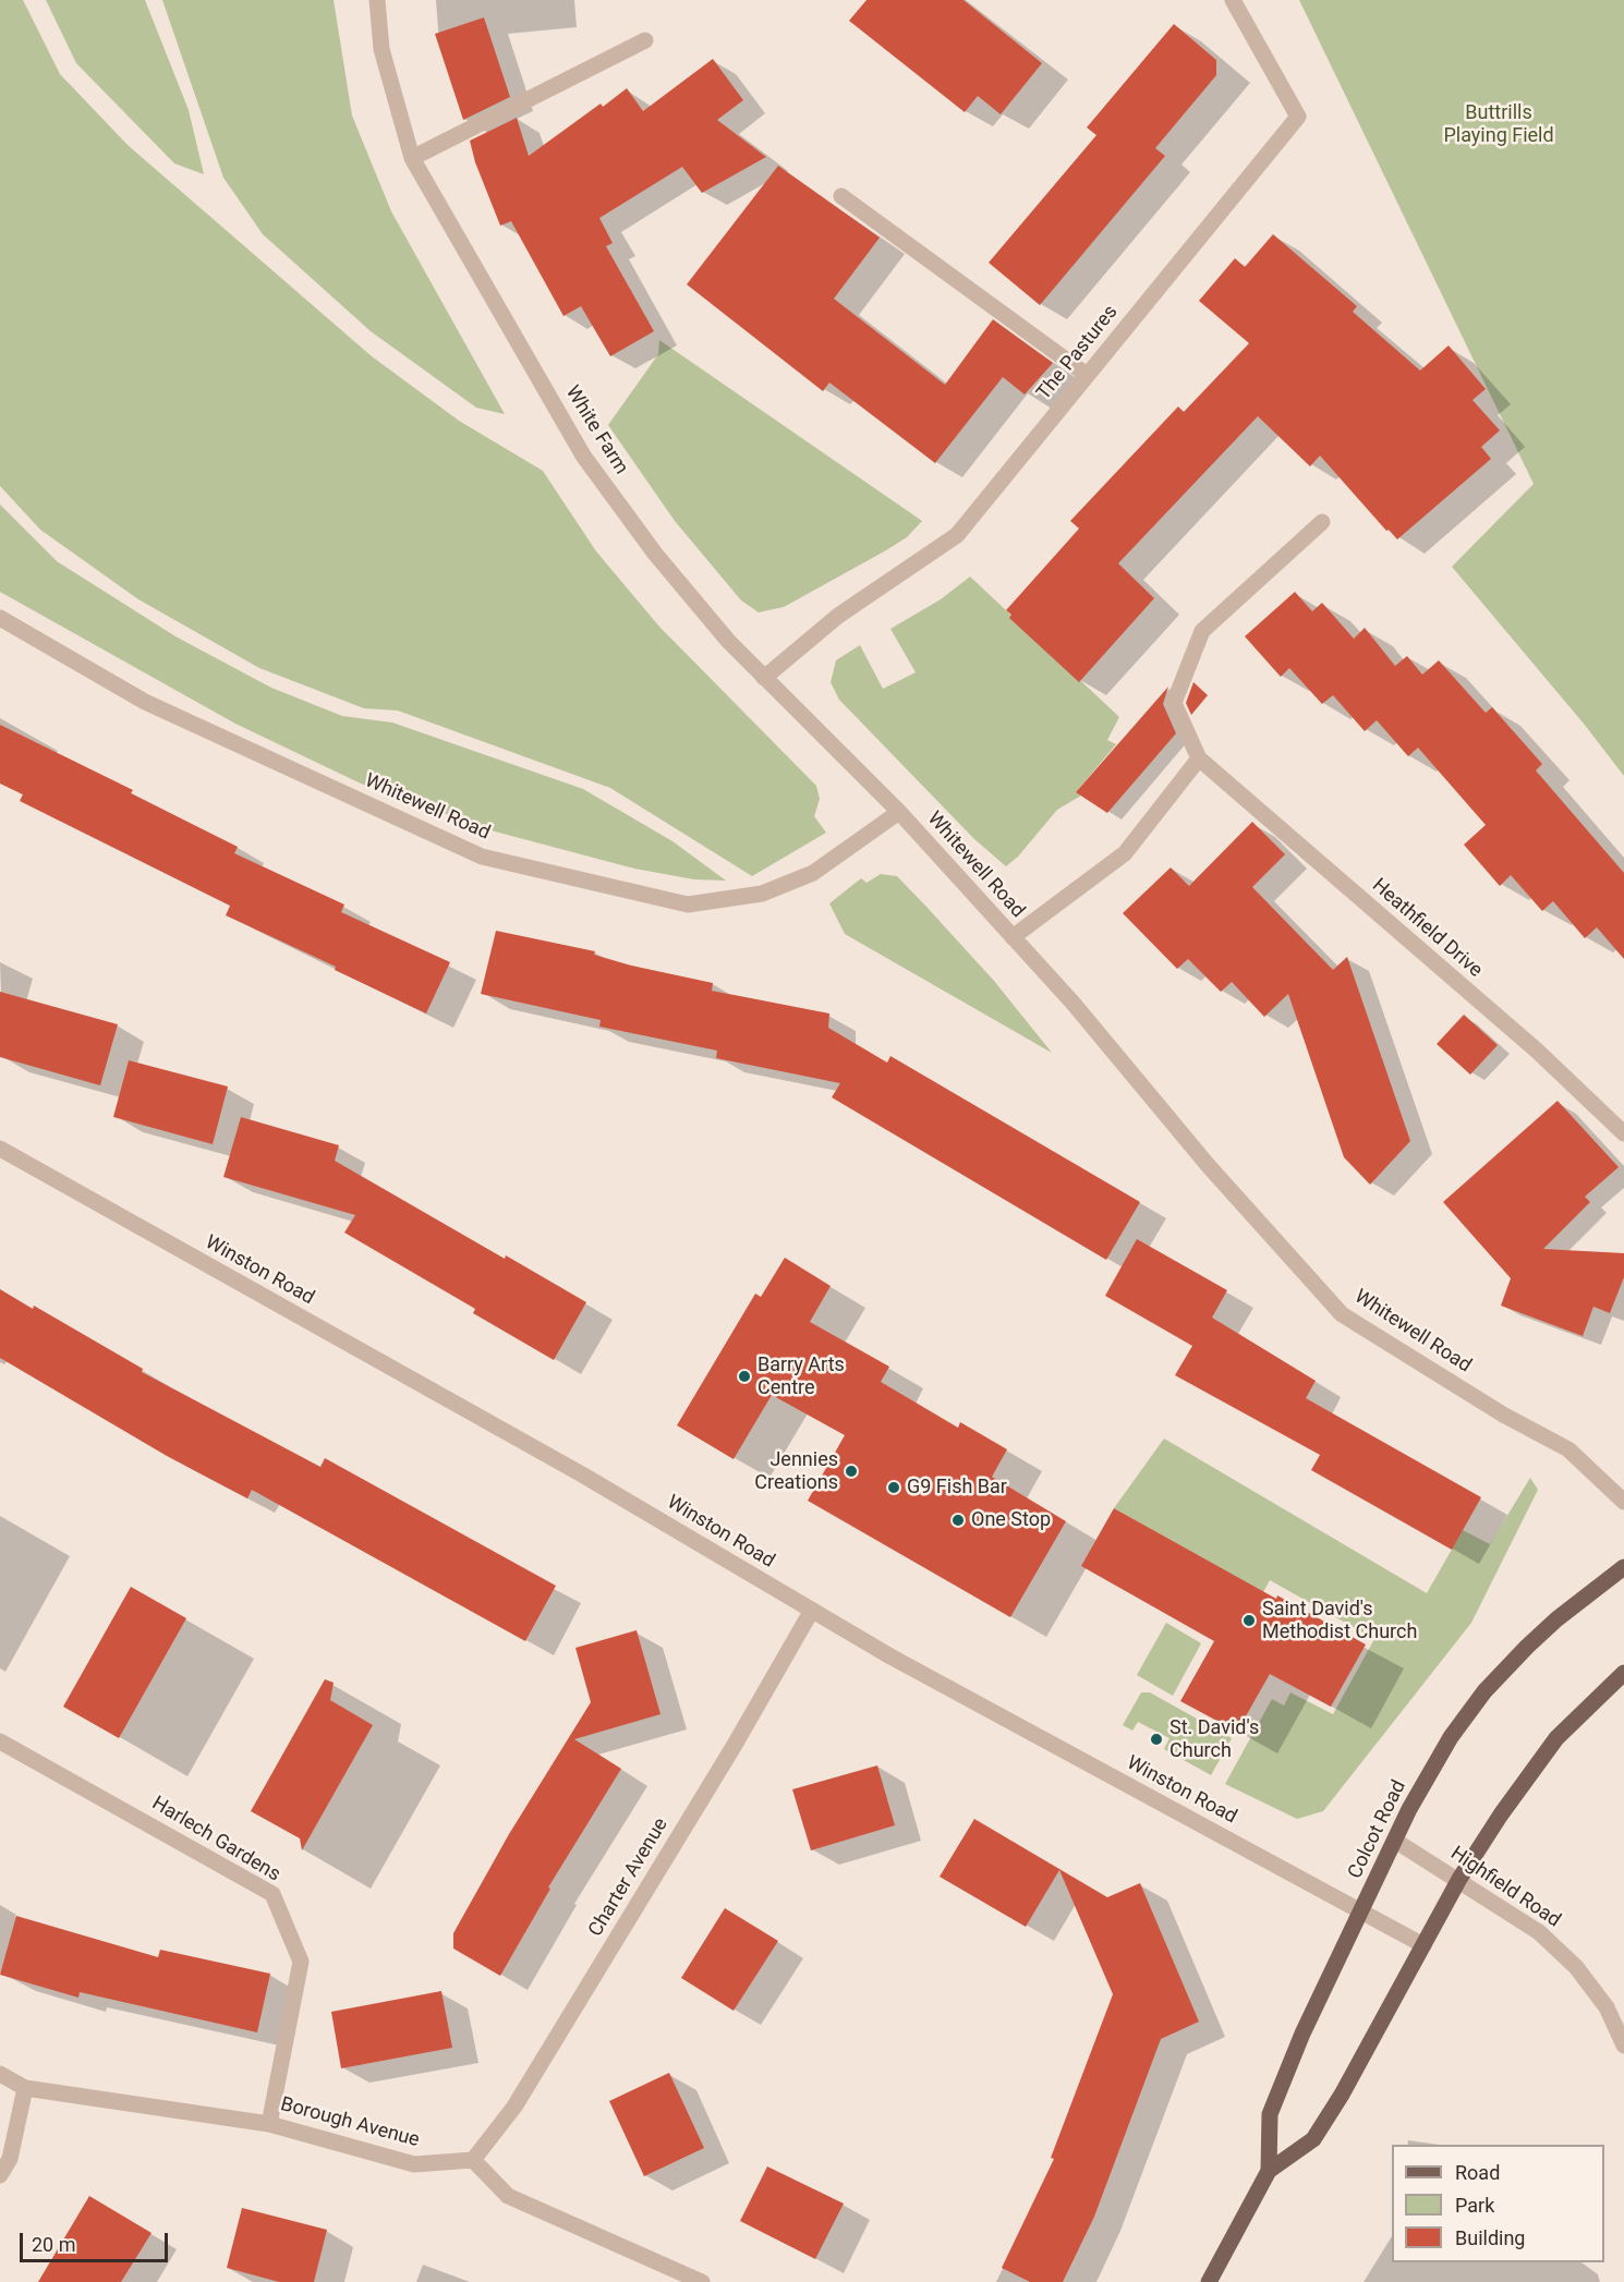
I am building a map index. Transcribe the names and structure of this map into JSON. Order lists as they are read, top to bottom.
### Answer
{
  "streets": {
    "main road": ["Colcot Road"],
    "street": [
      "The Pastures",
      "White Farm",
      "Whitewell Road",
      "Heathfield Drive",
      "Winston Road",
      "Harlech Gardens",
      "Charter Avenue",
      "Highfield Road",
      "Borough Avenue"
    ]
  },
  "crossings": [
    ["The Pastures", "White Farm"],
    ["White Farm", "Whitewell Road"],
    ["Winston Road", "Colcot Road"],
    ["Winston Road", "Charter Avenue"],
    ["Colcot Road", "Highfield Road"],
    ["Harlech Gardens", "Borough Avenue"],
    ["Charter Avenue", "Borough Avenue"]
  ],
  "parks": ["Buttrills Playing Field"],
  "places": [
    "Barry Arts Centre",
    "Jennies Creations",
    "G9 Fish Bar",
    "One Stop",
    "Saint David's Methodist Church",
    "St. David's Church"
  ],
  "legend": ["Road", "Park", "Building"],
  "scale_bar": "20 m"
}
